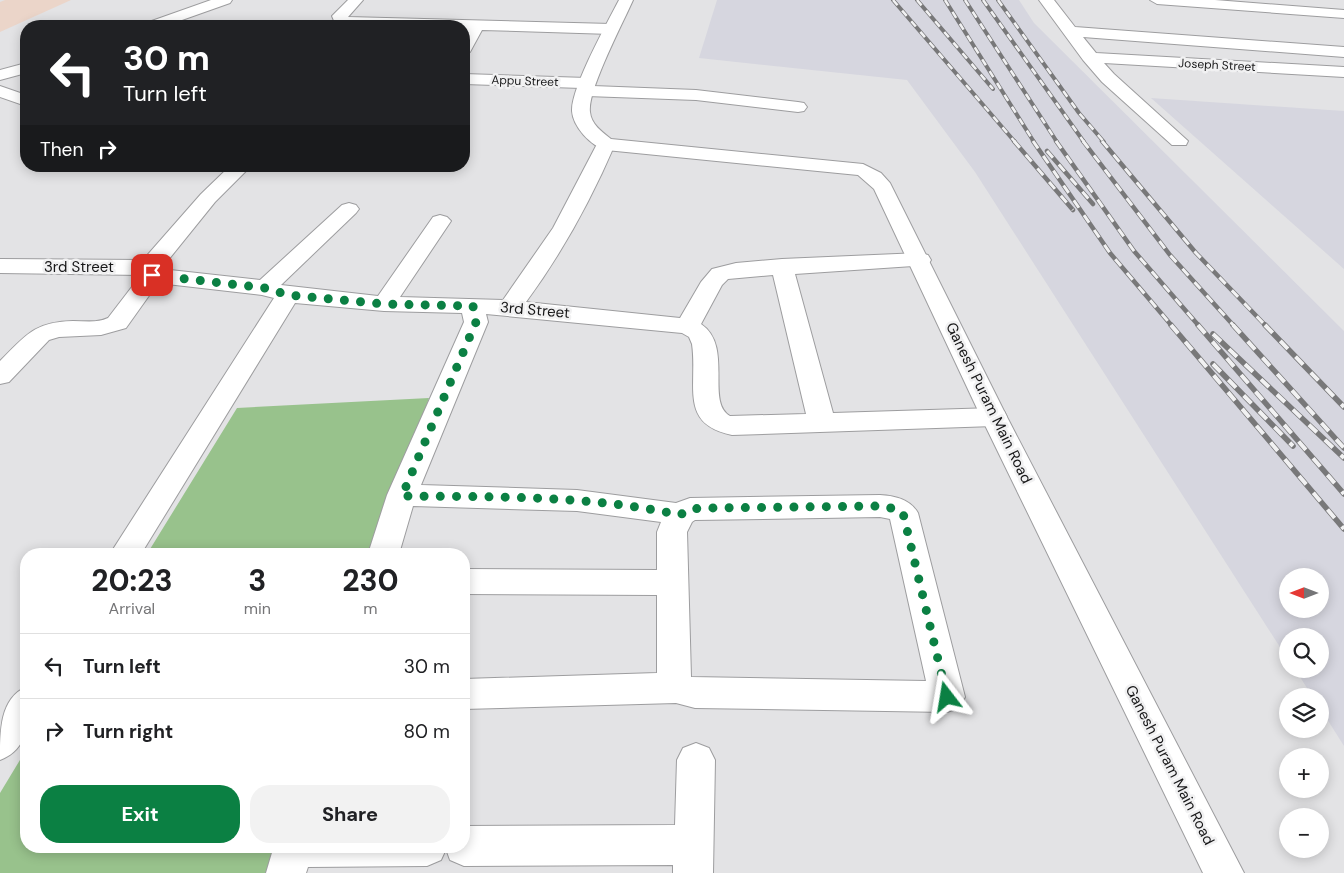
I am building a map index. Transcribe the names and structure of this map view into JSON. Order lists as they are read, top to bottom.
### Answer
{
  "streets": {
    "street": [
      "Joseph Street",
      "Appu Street",
      "3rd Street",
      "Ganesh Puram Main Road"
    ]
  },
  "north": "left",
  "page": {
    "turn": ["30 m", "Turn left"],
    "then": "Then",
    "eta": [
      "20:23",
      "Arrival",
      "3",
      "min",
      "230",
      "m"
    ],
    "map_buttons": ["+", "−"],
    "list": [
      {
        "name": "Turn left",
        "value": "30 m"
      },
      {
        "name": "Turn right",
        "value": "80 m"
      }
    ],
    "buttons": ["Exit", "Share"]
  }
}
